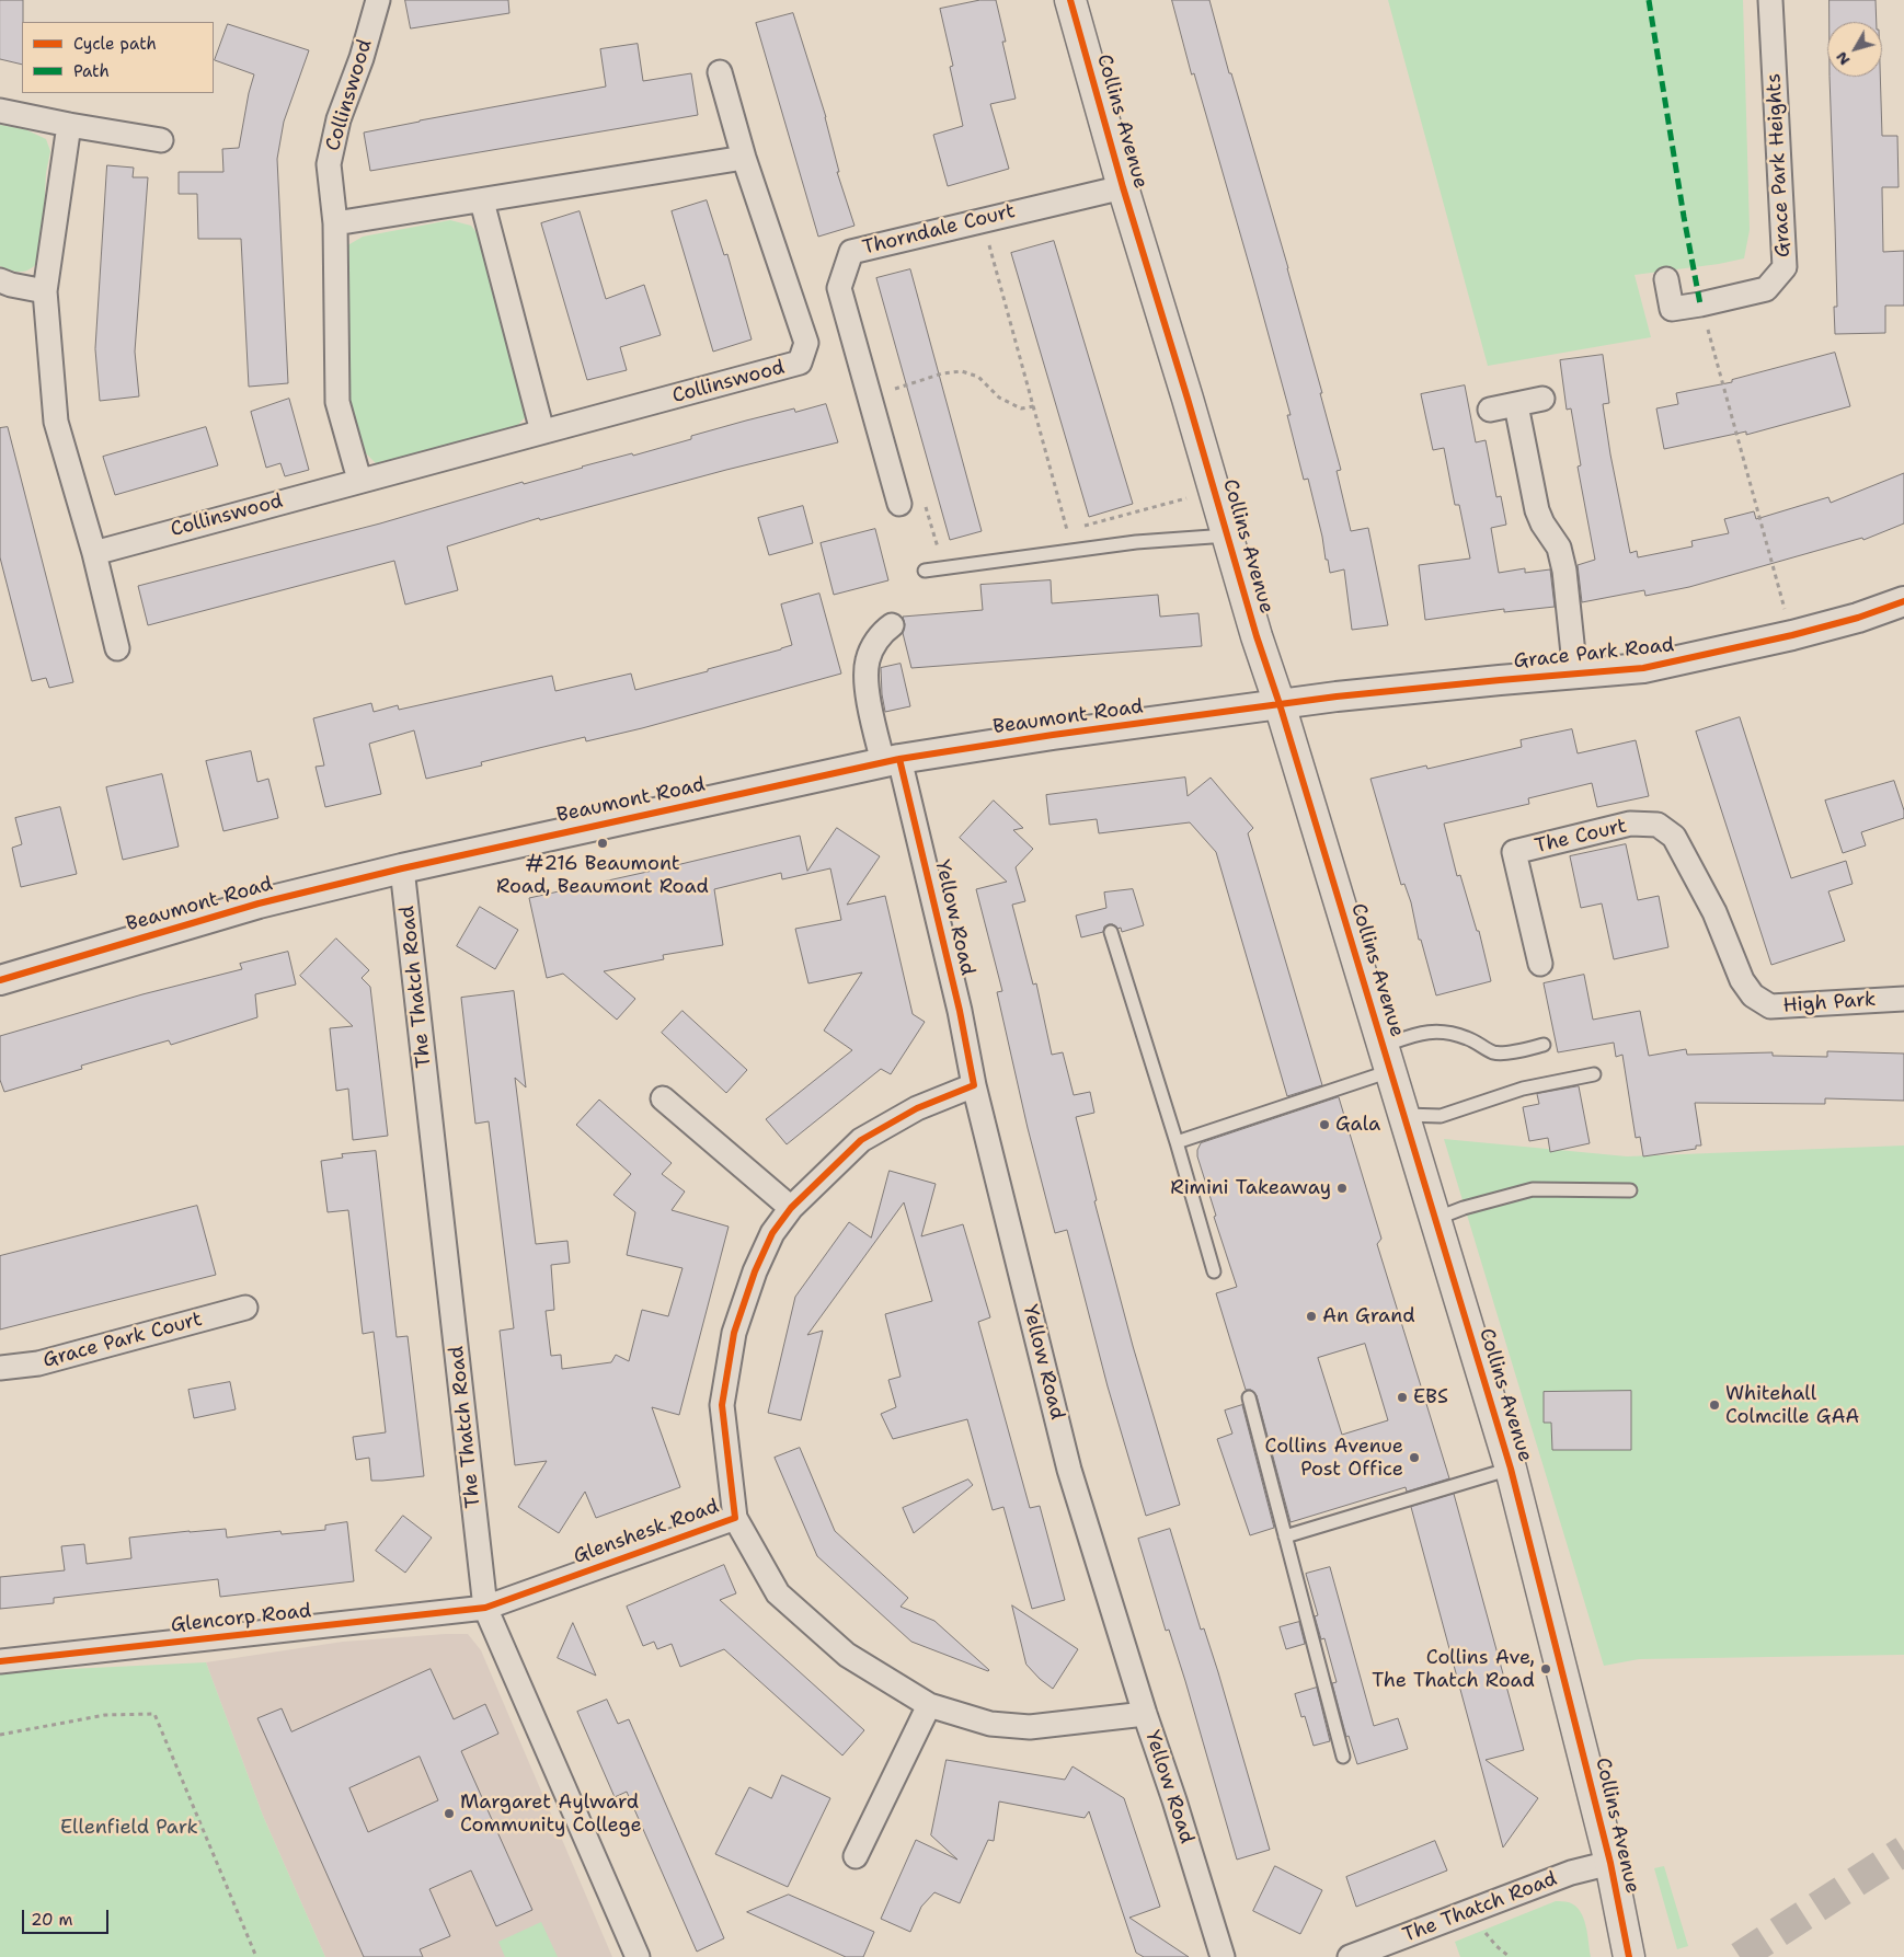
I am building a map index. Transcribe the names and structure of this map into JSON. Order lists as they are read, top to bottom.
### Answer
{
  "streets": {
    "main road": ["Collins Avenue"],
    "street": [
      "Collinswood",
      "Grace Park Heights",
      "Thorndale Court",
      "Grace Park Road",
      "Beaumont Road",
      "The Court",
      "Yellow Road",
      "The Thatch Road",
      "High Park",
      "Grace Park Court",
      "Glenshesk Road",
      "Glencorp Road"
    ]
  },
  "crossings": [
    ["Collins Avenue", "Thorndale Court"],
    ["Collins Avenue", "Grace Park Road"],
    ["Collins Avenue", "Beaumont Road"],
    ["Collins Avenue", "The Thatch Road"],
    ["Grace Park Road", "Beaumont Road"],
    ["Beaumont Road", "Yellow Road"],
    ["Beaumont Road", "The Thatch Road"],
    ["The Court", "High Park"],
    ["Yellow Road", "Glenshesk Road"],
    ["The Thatch Road", "Glenshesk Road"],
    ["The Thatch Road", "Glencorp Road"],
    ["Glenshesk Road", "Glencorp Road"]
  ],
  "parks": ["Ellenfield Park"],
  "places": [
    "#216 Beaumont Road, Beaumont Road",
    "Gala",
    "Rimini Takeaway",
    "An Grand",
    "EBS",
    "Whitehall Colmcille GAA",
    "Collins Avenue Post Office",
    "Collins Ave, The Thatch Road",
    "Margaret Aylward Community College"
  ],
  "legend": ["Cycle path", "Path"],
  "scale_bar": "20 m",
  "north": "bottom left"
}
